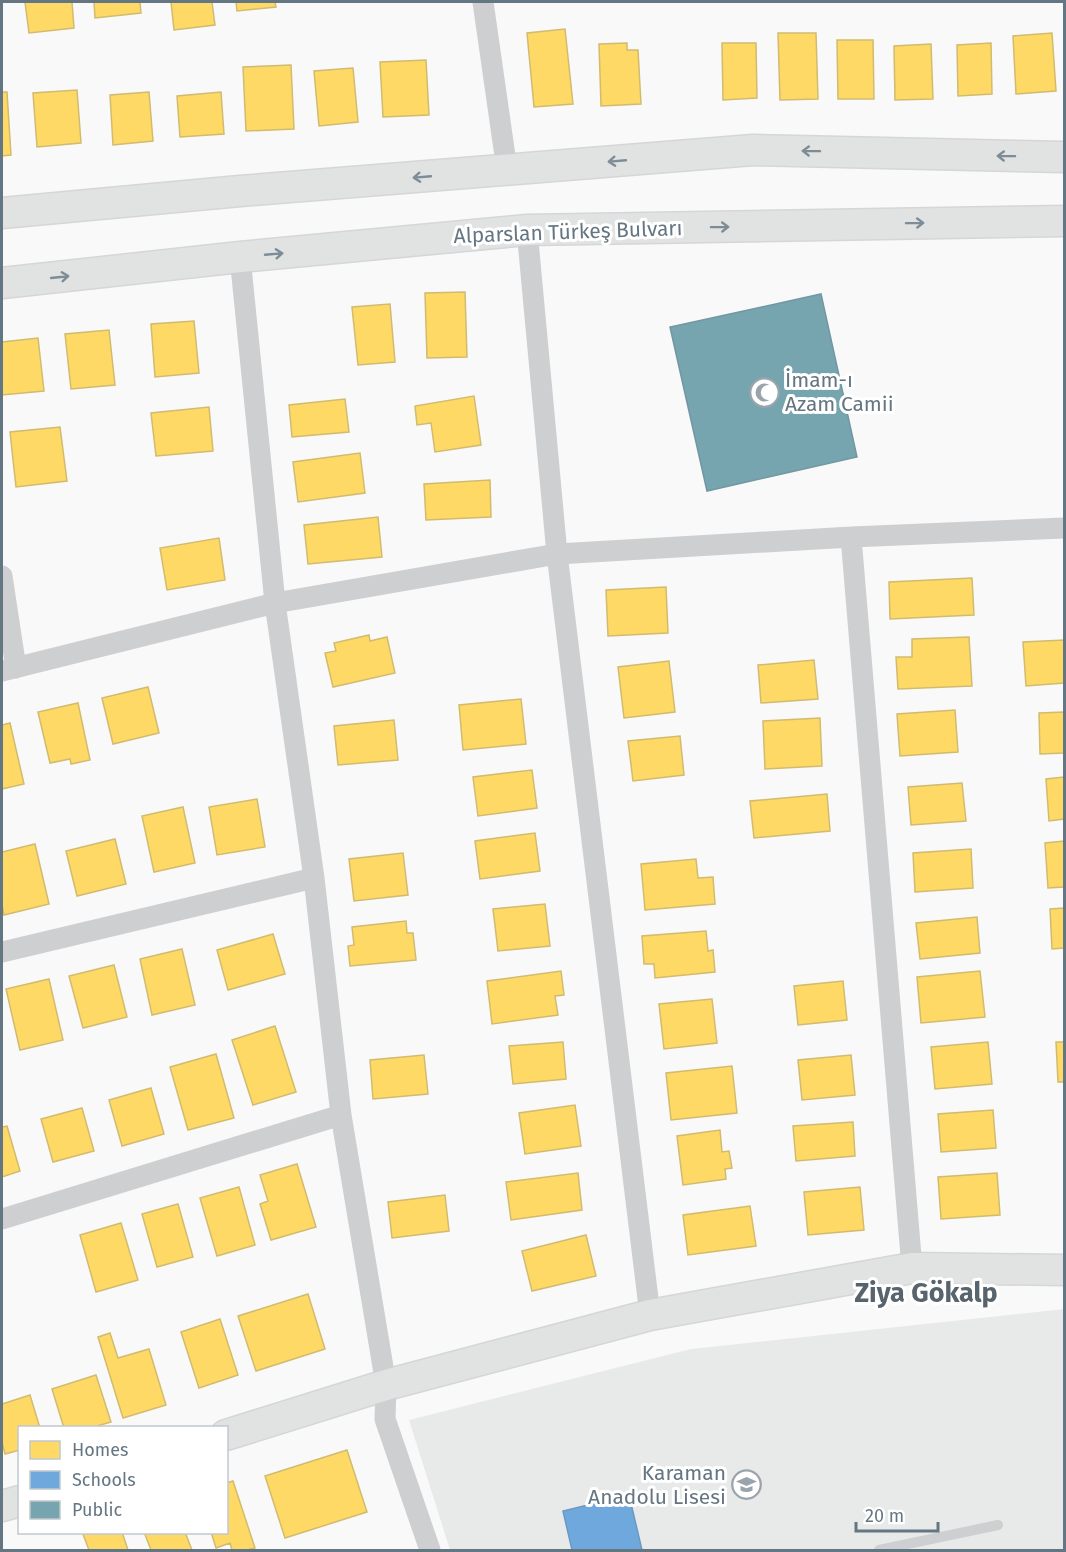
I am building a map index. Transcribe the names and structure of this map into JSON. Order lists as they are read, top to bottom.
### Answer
{
  "streets": {
    "main road": ["Alparslan Türkeş Bulvarı"]
  },
  "districts": ["Ziya Gökalp"],
  "places": {
    "mosque": ["İmam-ı Azam Camii"],
    "school or university": ["Karaman Anadolu Lisesi"]
  },
  "legend": ["Homes", "Schools", "Public"],
  "scale_bar": "20 m"
}
